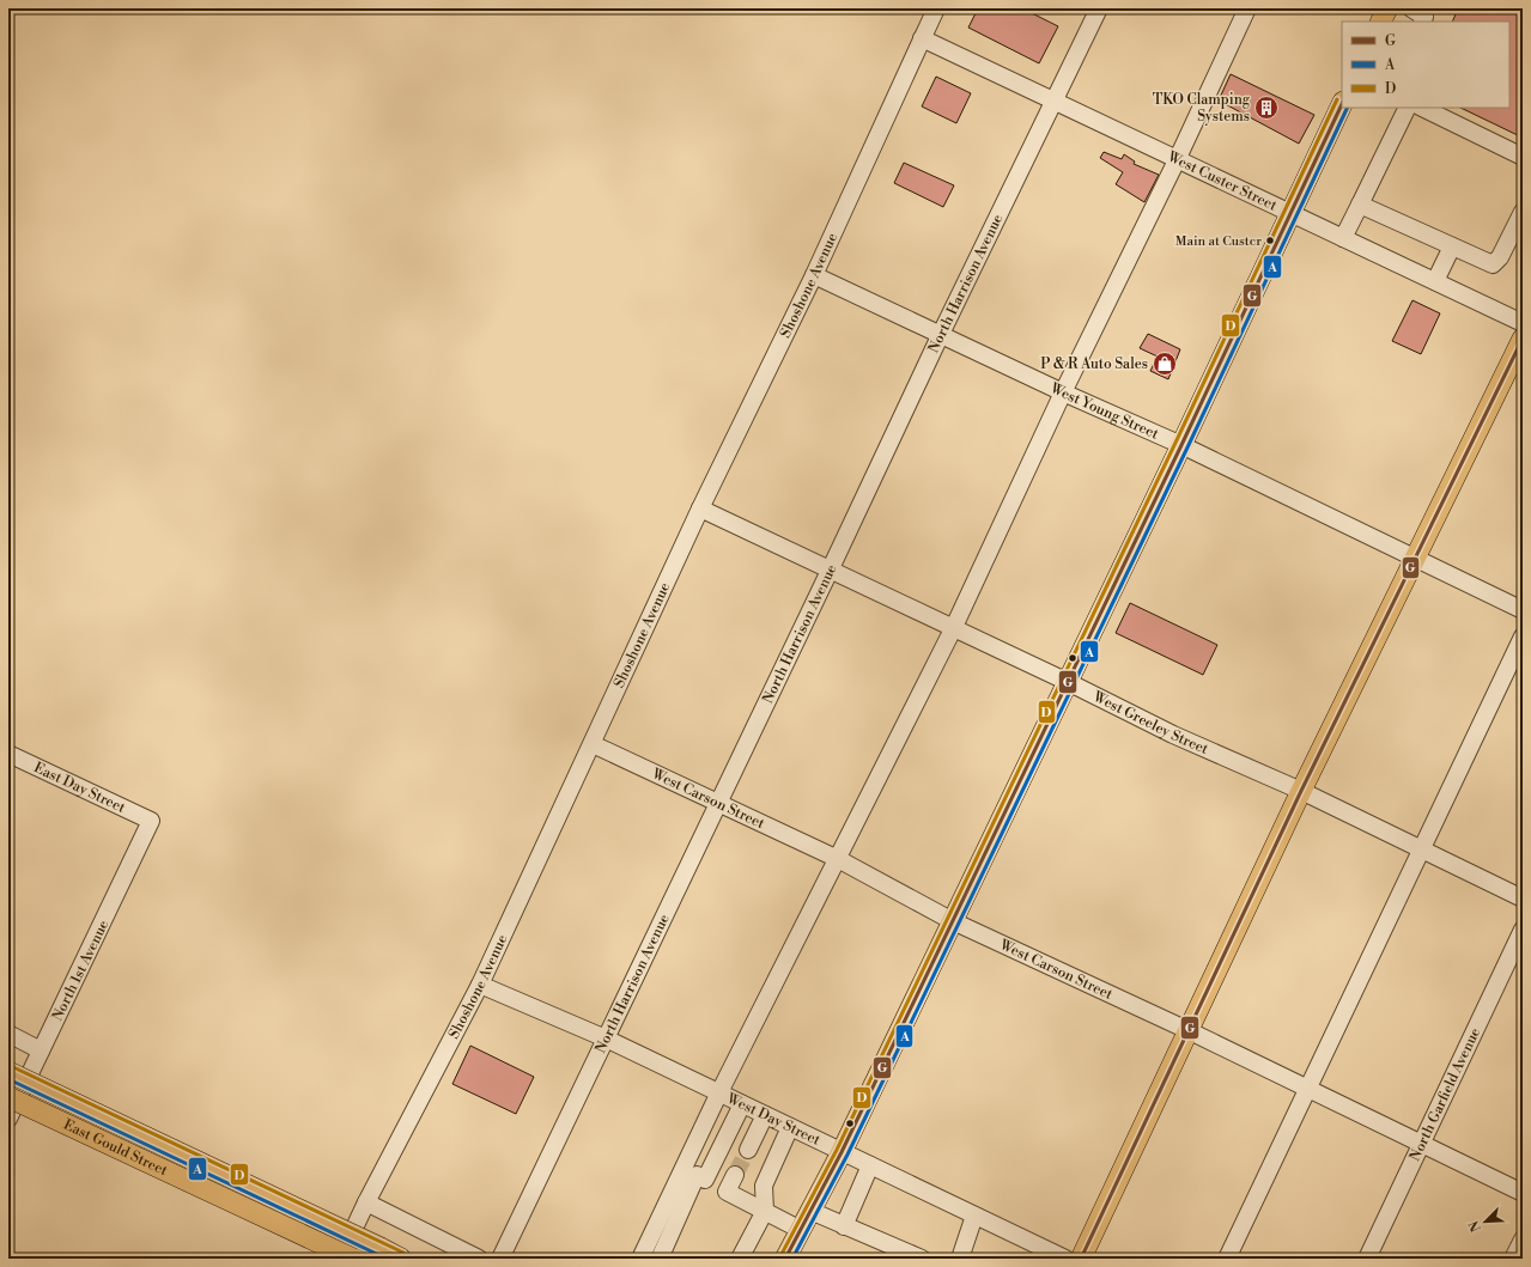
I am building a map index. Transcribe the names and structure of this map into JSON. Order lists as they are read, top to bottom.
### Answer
{
  "streets": {
    "main road": ["East Gould Street"],
    "street": [
      "West Custer Street",
      "North Harrison Avenue",
      "Shoshone Avenue",
      "West Young Street",
      "West Greeley Street",
      "East Day Street",
      "West Carson Street",
      "North 1st Avenue",
      "North Garfield Avenue",
      "West Day Street"
    ]
  },
  "crossings": [
    ["West Custer Street", "North Harrison Avenue"],
    ["West Custer Street", "Shoshone Avenue"],
    ["North Harrison Avenue", "West Young Street"],
    ["North Harrison Avenue", "West Greeley Street"],
    ["North Harrison Avenue", "West Carson Street"],
    ["North Harrison Avenue", "West Day Street"],
    ["Shoshone Avenue", "West Young Street"],
    ["Shoshone Avenue", "West Greeley Street"],
    ["Shoshone Avenue", "West Carson Street"],
    ["Shoshone Avenue", "West Day Street"],
    ["East Day Street", "North 1st Avenue"],
    ["West Carson Street", "North Garfield Avenue"]
  ],
  "places": {
    "building": ["TKO Clamping Systems"],
    "other": ["Main at Custer"],
    "shop": ["P & R Auto Sales"]
  },
  "lines": ["transit line D", "transit line G", "transit line A"],
  "legend": ["G", "A", "D"],
  "north": "bottom left"
}
